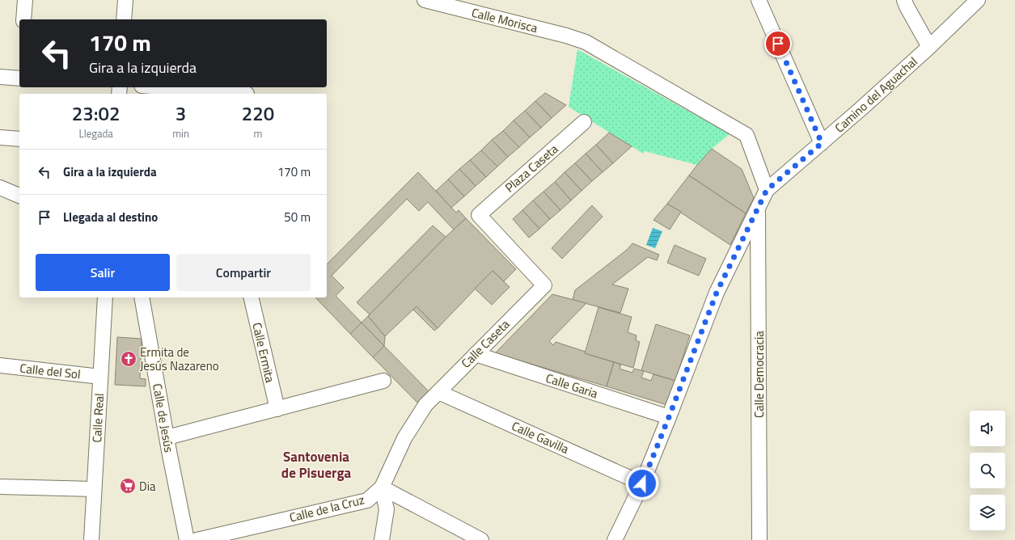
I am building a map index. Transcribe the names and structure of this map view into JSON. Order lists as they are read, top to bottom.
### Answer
{
  "streets": {
    "street": [
      "Calle Morisca",
      "Camino del Aguachal",
      "Plaza Caseta",
      "Calle Caseta",
      "Calle Ermita",
      "Calle del Sol",
      "Calle Democracia",
      "Calle Garia",
      "Calle Real",
      "Calle de Jesús",
      "Calle Gavilla",
      "Calle de la Cruz"
    ]
  },
  "crossings": [
    ["Calle Morisca", "Camino del Aguachal"],
    ["Camino del Aguachal", "Calle Democracia"],
    ["Camino del Aguachal", "Calle Garia"],
    ["Camino del Aguachal", "Calle Gavilla"],
    ["Plaza Caseta", "Calle Caseta"],
    ["Calle Caseta", "Calle Garia"],
    ["Calle Caseta", "Calle Gavilla"],
    ["Calle Caseta", "Calle de la Cruz"],
    ["Calle del Sol", "Calle Real"]
  ],
  "districts": ["Santovenia de Pisuerga"],
  "places": {
    "church": ["Ermita de Jesús Nazareno"],
    "supermarket": ["Dia"]
  },
  "page": {
    "turn": ["170 m", "Gira a la izquierda"],
    "eta": [
      "23:02",
      "Llegada",
      "3",
      "min",
      "220",
      "m"
    ],
    "list": [
      {
        "name": "Gira a la izquierda",
        "value": "170 m"
      },
      {
        "name": "Llegada al destino",
        "value": "50 m"
      }
    ],
    "buttons": ["Salir", "Compartir"]
  }
}
